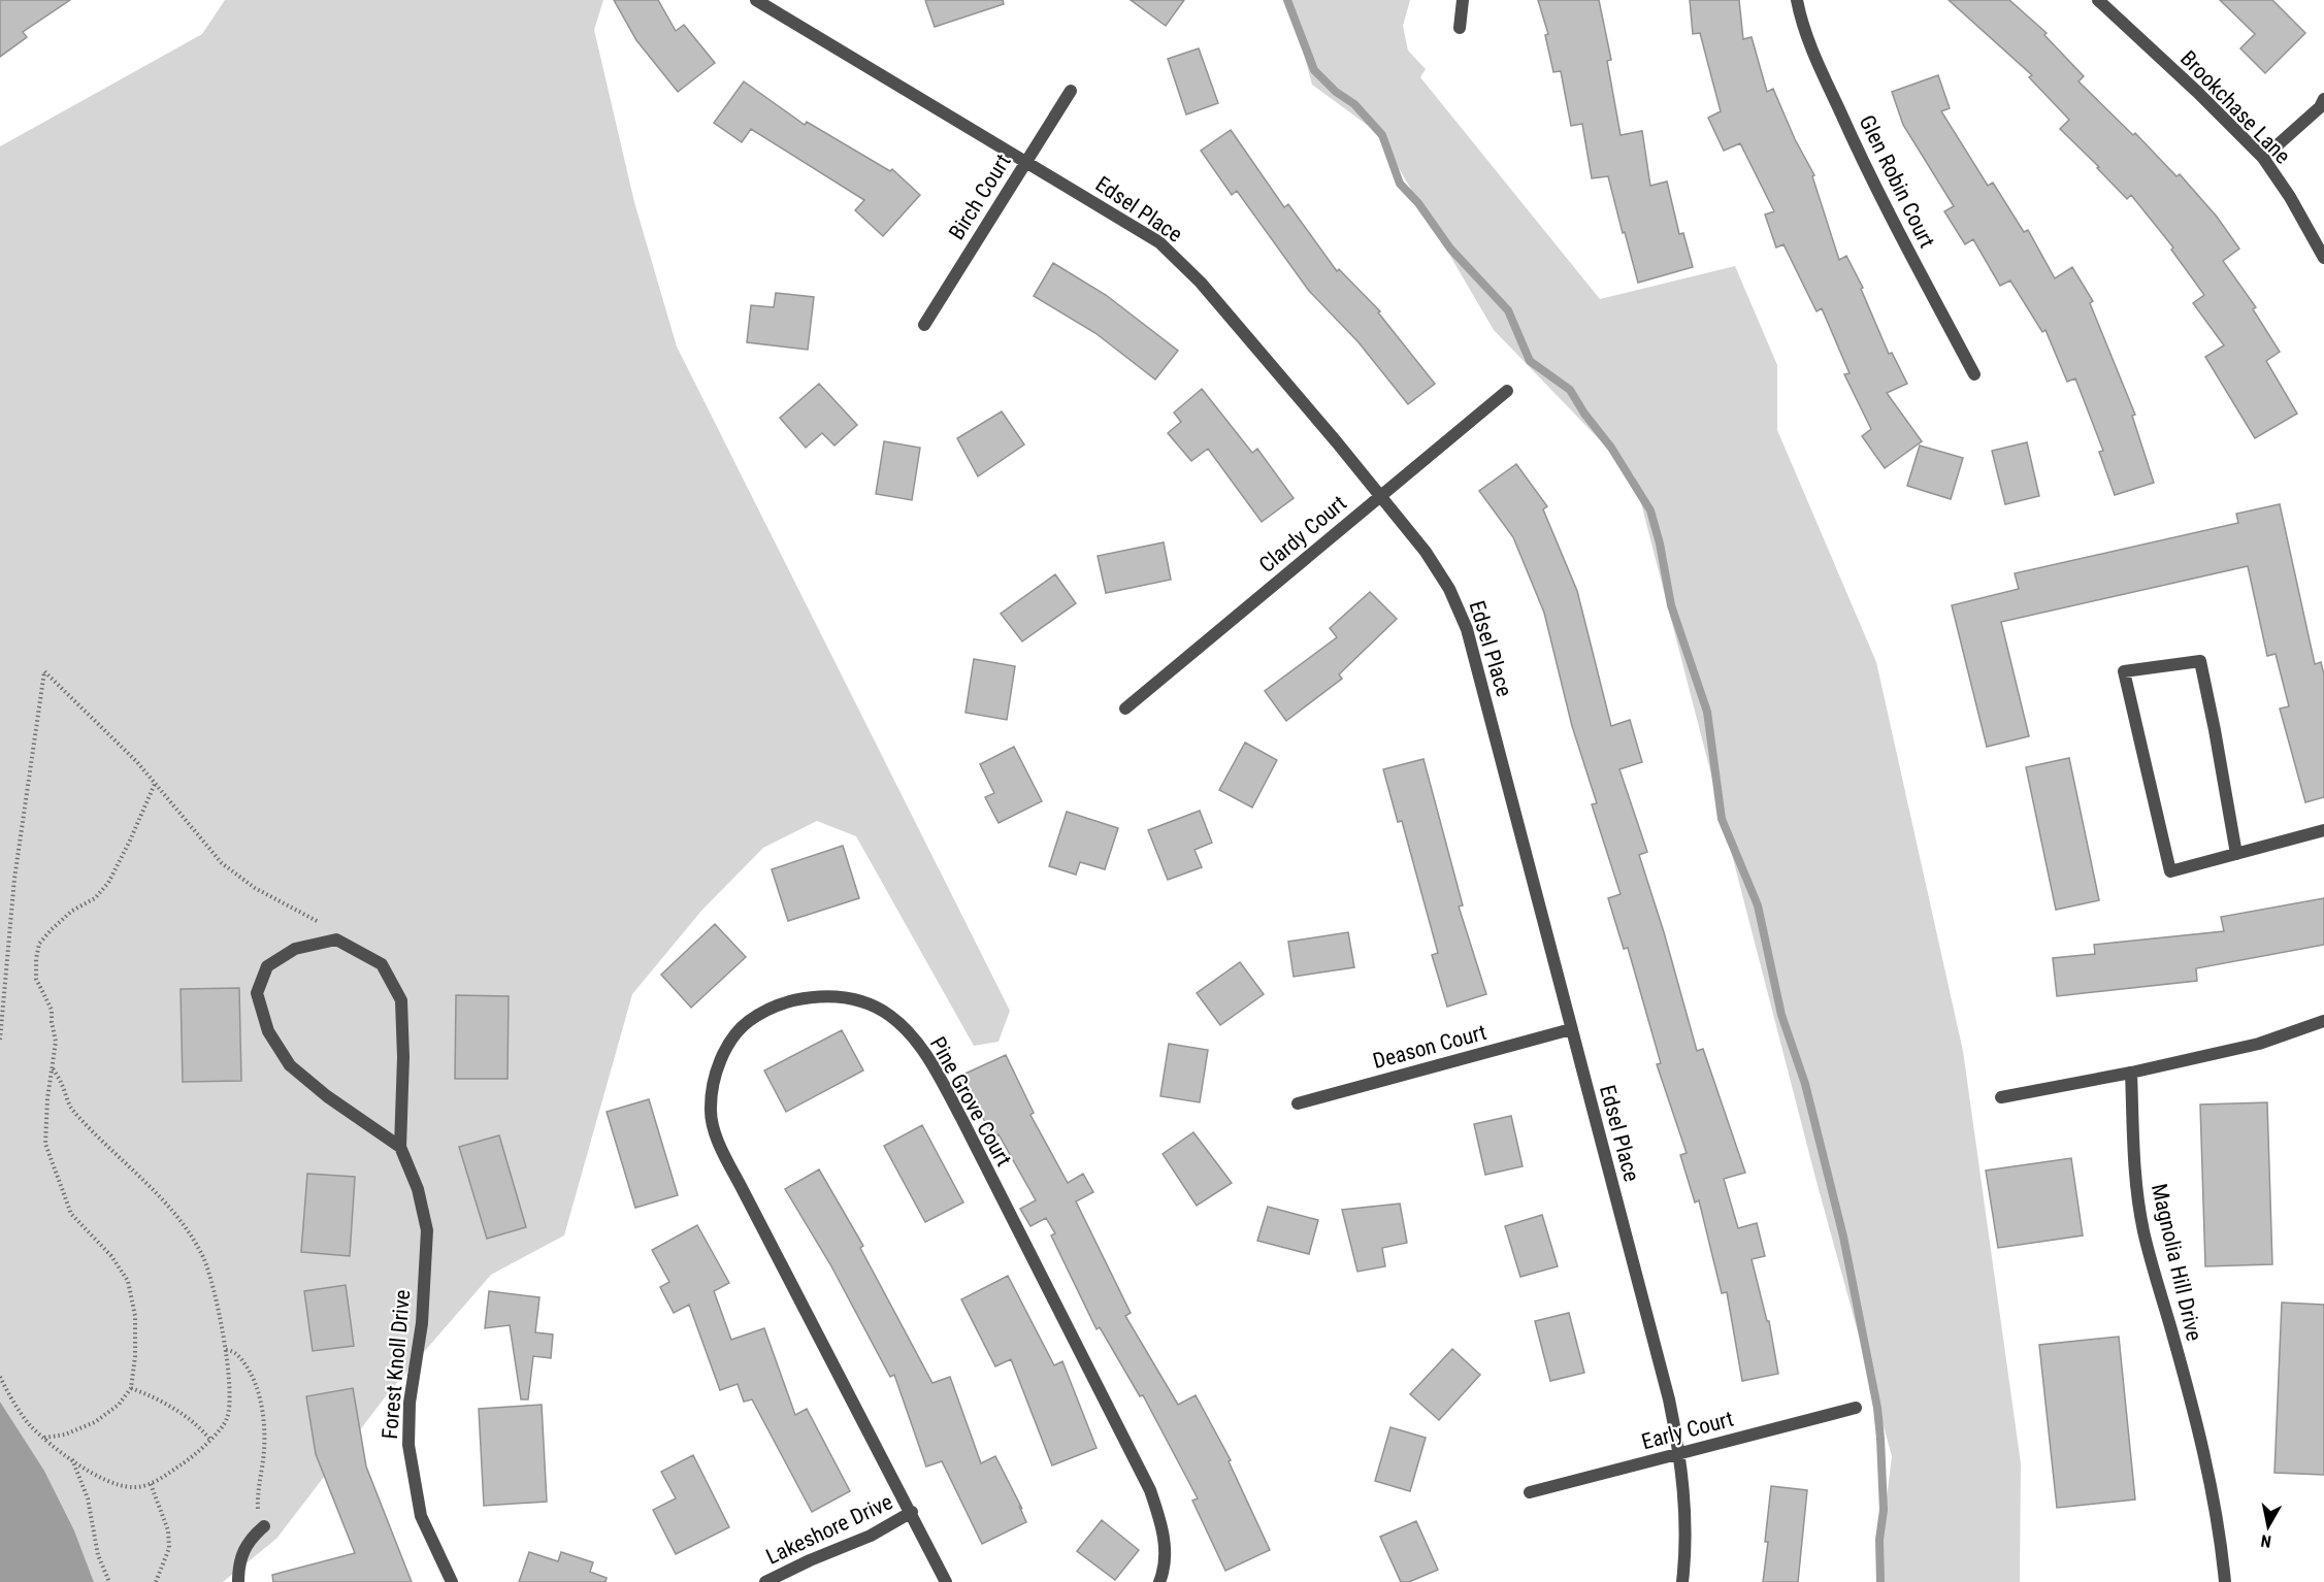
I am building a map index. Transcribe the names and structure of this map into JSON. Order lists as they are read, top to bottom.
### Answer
{
  "streets": {
    "street": [
      "Brookchase Lane",
      "Glen Robin Court",
      "Birch Court",
      "Edsel Place",
      "Clardy Court",
      "Deason Court",
      "Pine Grove Court",
      "Magnolia Hill Drive",
      "Forest Knoll Drive",
      "Early Court",
      "Lakeshore Drive"
    ]
  },
  "crossings": [
    ["Birch Court", "Edsel Place"],
    ["Edsel Place", "Clardy Court"],
    ["Edsel Place", "Deason Court"],
    ["Edsel Place", "Early Court"],
    ["Pine Grove Court", "Lakeshore Drive"]
  ],
  "north": "bottom"
}
